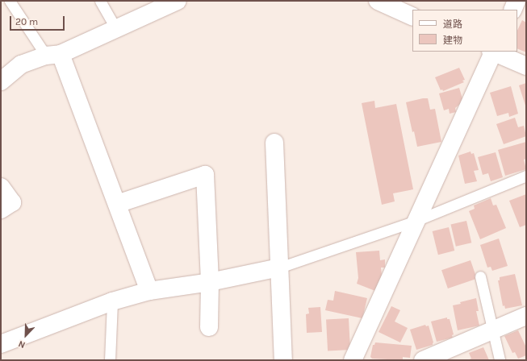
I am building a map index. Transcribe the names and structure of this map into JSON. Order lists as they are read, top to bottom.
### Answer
{
  "legend": ["道路", "建物"],
  "scale_bar": "20 m",
  "north": "bottom left"
}
